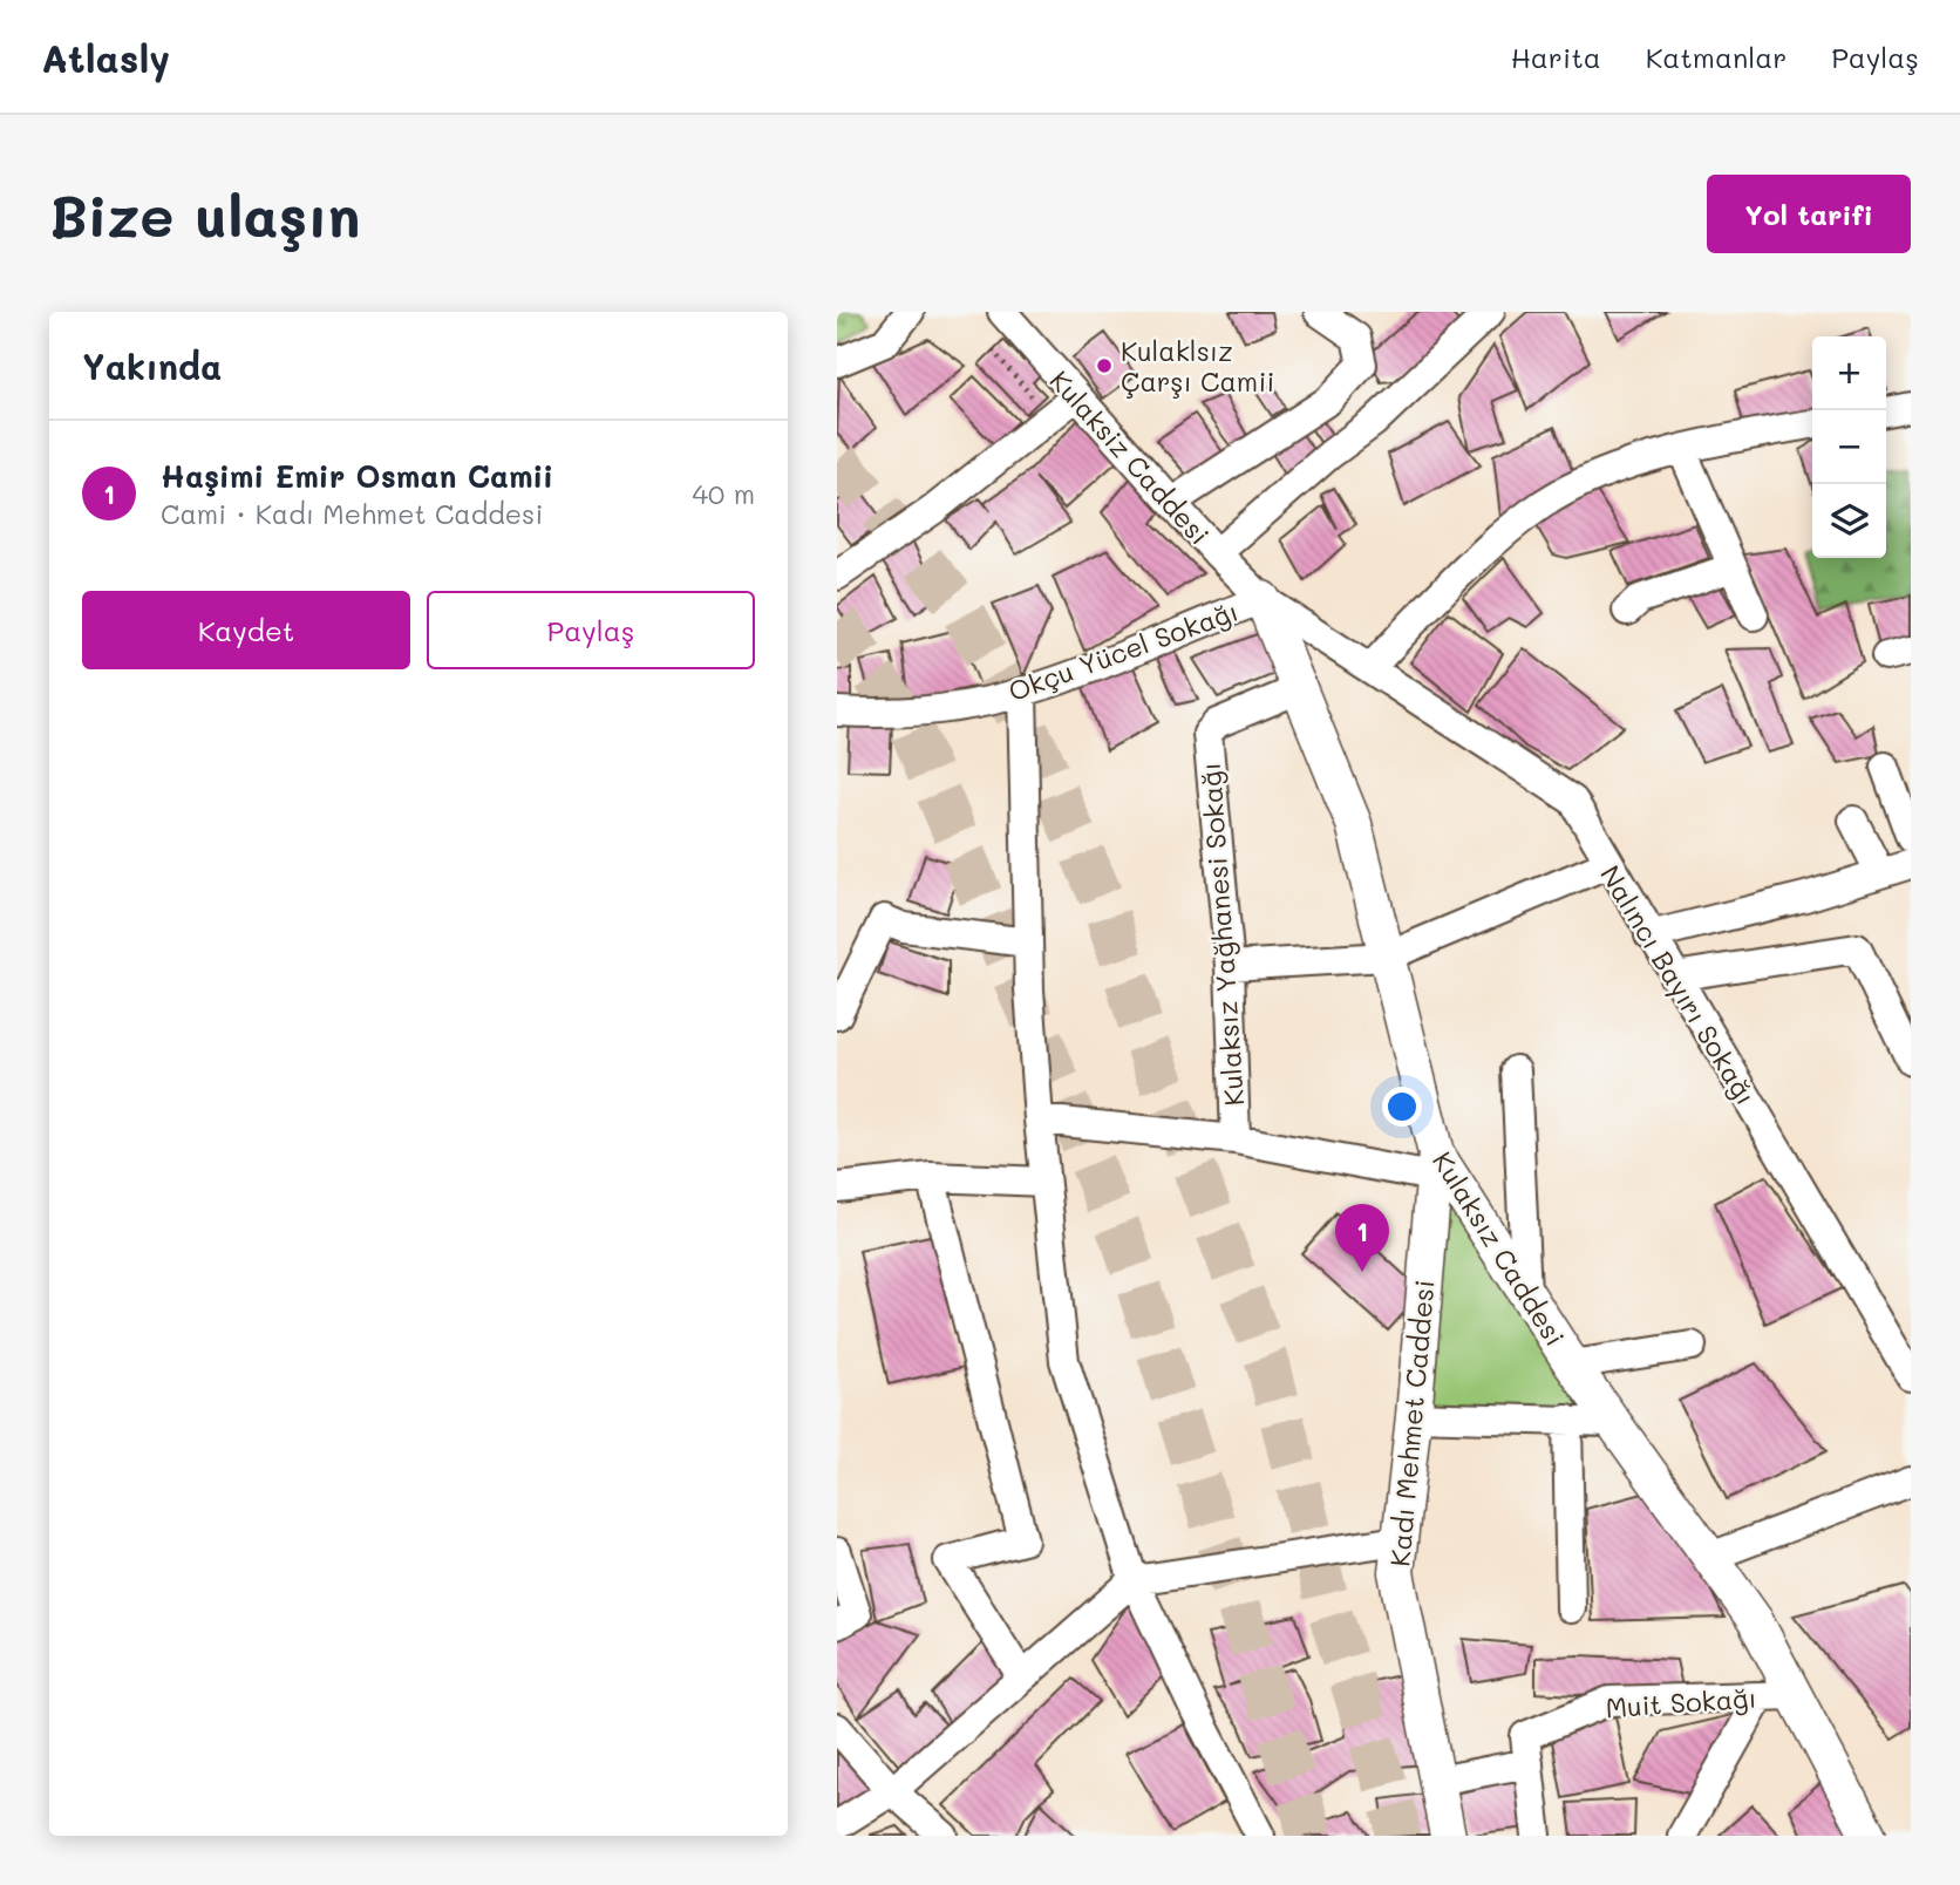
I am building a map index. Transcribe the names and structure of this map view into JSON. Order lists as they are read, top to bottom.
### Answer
{
  "streets": {
    "street": [
      "Kulaksiz Caddesi",
      "Okçu Yücel Sokağı",
      "Kulaksız Yağhanesi Sokağı",
      "Nalıncı Bayırı Sokağı",
      "Kulaksız Caddesi",
      "Kadı Mehmet Caddesi",
      "Muit Sokağı"
    ]
  },
  "crossings": [
    ["Kulaksiz Caddesi", "Okçu Yücel Sokağı"],
    ["Kulaksiz Caddesi", "Nalıncı Bayırı Sokağı"],
    ["Kulaksiz Caddesi", "Kulaksız Caddesi"],
    ["Okçu Yücel Sokağı", "Kulaksız Caddesi"],
    ["Kulaksız Yağhanesi Sokağı", "Kulaksız Caddesi"],
    ["Kulaksız Caddesi", "Kadı Mehmet Caddesi"],
    ["Kulaksız Caddesi", "Muit Sokağı"]
  ],
  "places": ["Kulaklsız Çarşı Camii"],
  "page": {
    "header": "Atlasly",
    "nav": ["Harita", "Katmanlar", "Paylaş"],
    "buttons": [
      "Yol tarifi",
      ["Kaydet", "Paylaş"]
    ],
    "title": "Bize ulaşın",
    "heading": "Yakında",
    "map_buttons": ["+", "−"],
    "list": [
      {
        "mark": "1",
        "name": "Haşimi Emir Osman Camii",
        "note": "Cami · Kadı Mehmet Caddesi",
        "value": "40 m"
      }
    ],
    "pins": "1"
  }
}
